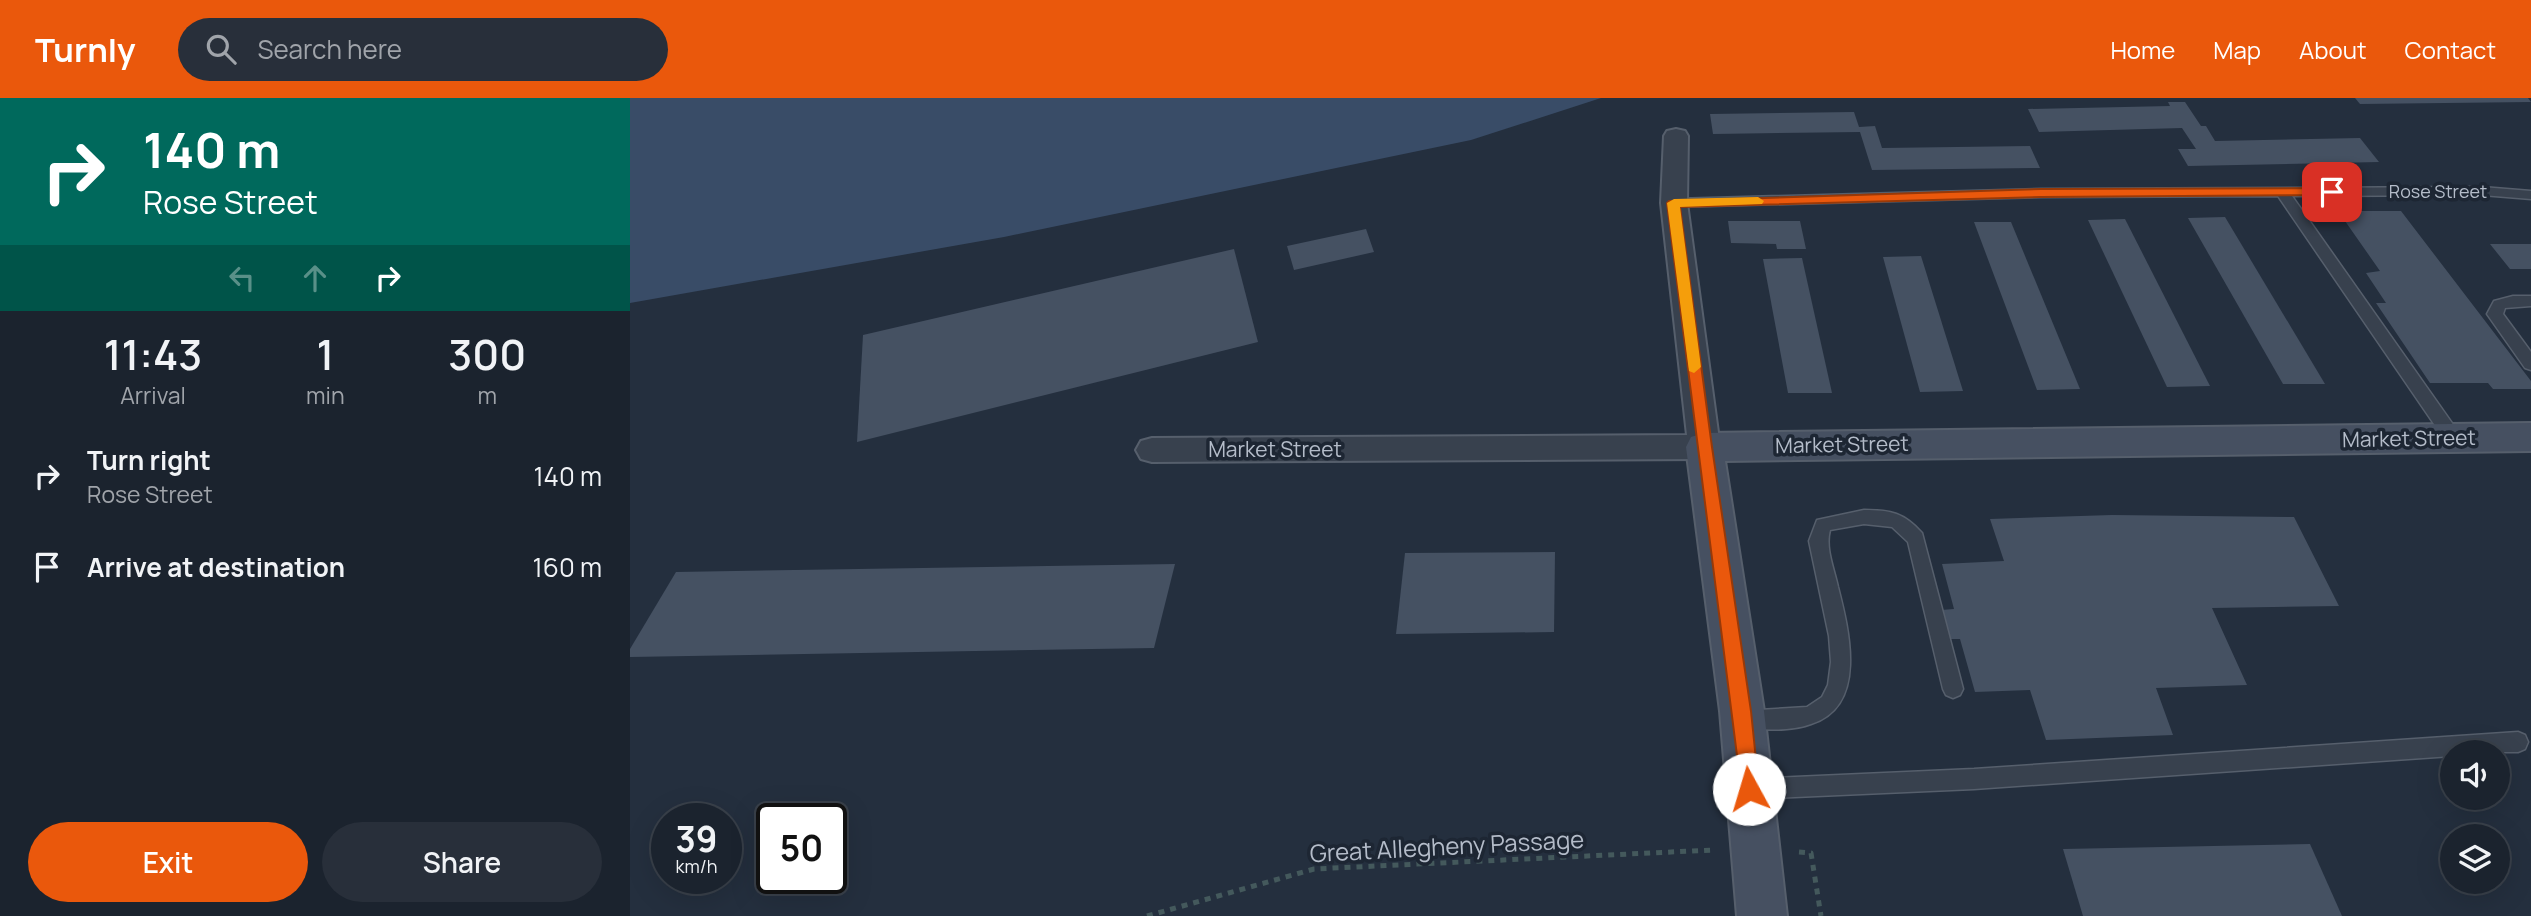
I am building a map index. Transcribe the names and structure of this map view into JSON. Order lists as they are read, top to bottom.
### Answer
{
  "streets": {
    "main road": ["Market Street"],
    "lane": ["Rose Street"],
    "path": ["Great Allegheny Passage"]
  },
  "page": {
    "header": "Turnly",
    "search": "Search here",
    "nav": [
      "Home",
      "Map",
      "About",
      "Contact"
    ],
    "turn": ["140 m", "Rose Street"],
    "eta": [
      "11:43",
      "Arrival",
      "1",
      "min",
      "300",
      "m"
    ],
    "list": [
      {
        "name": "Turn right",
        "note": "Rose Street",
        "value": "140 m"
      },
      {
        "name": "Arrive at destination",
        "value": "160 m"
      }
    ],
    "speed": "39 km/h",
    "limit": "50",
    "buttons": ["Exit", "Share"]
  }
}
